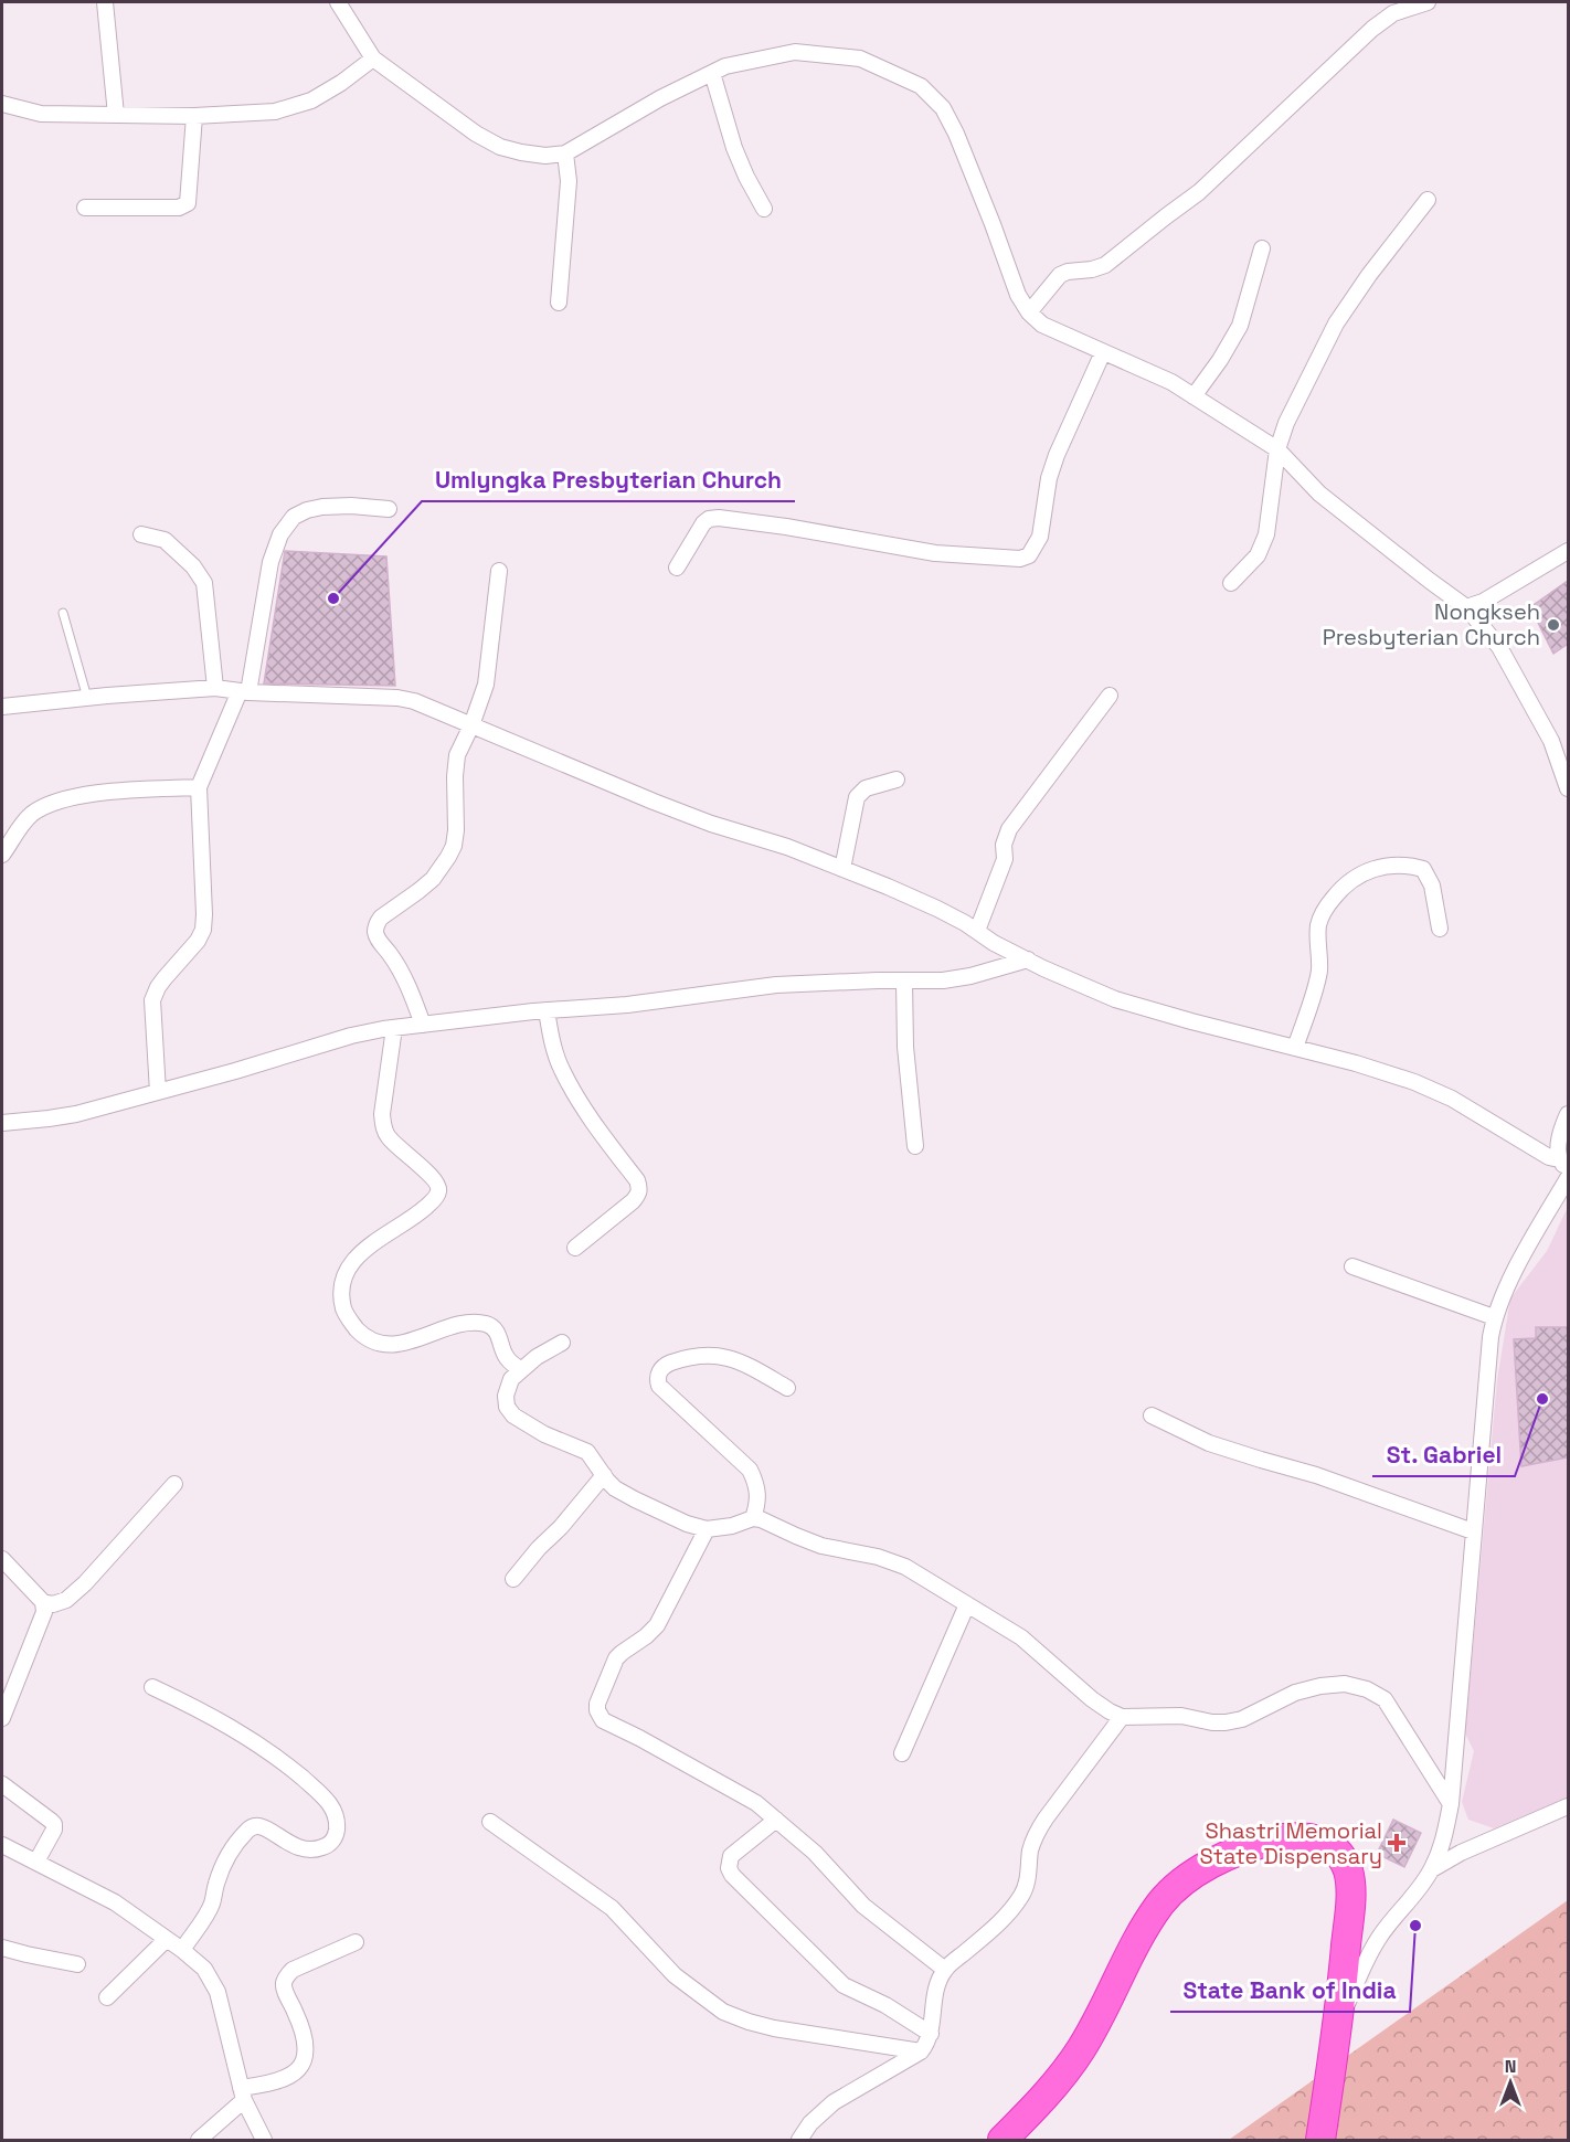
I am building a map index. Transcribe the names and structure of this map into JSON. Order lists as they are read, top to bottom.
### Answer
{
  "places": {
    "other": [
      "Umlyngka Presbyterian Church",
      "Nongkseh Presbyterian Church",
      "St. Gabriel",
      "State Bank of India"
    ],
    "health": ["Shastri Memorial State Dispensary"]
  },
  "north": "top"
}
